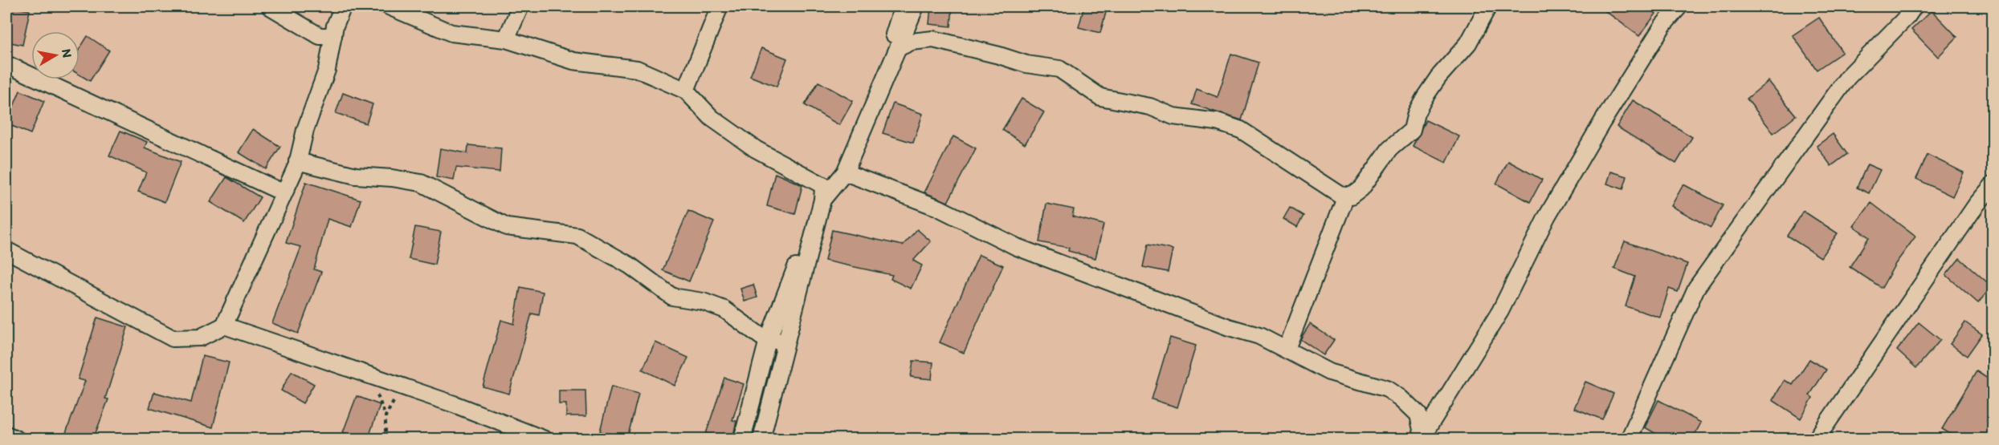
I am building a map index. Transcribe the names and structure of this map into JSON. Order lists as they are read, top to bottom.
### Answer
{
  "north": "right"
}
